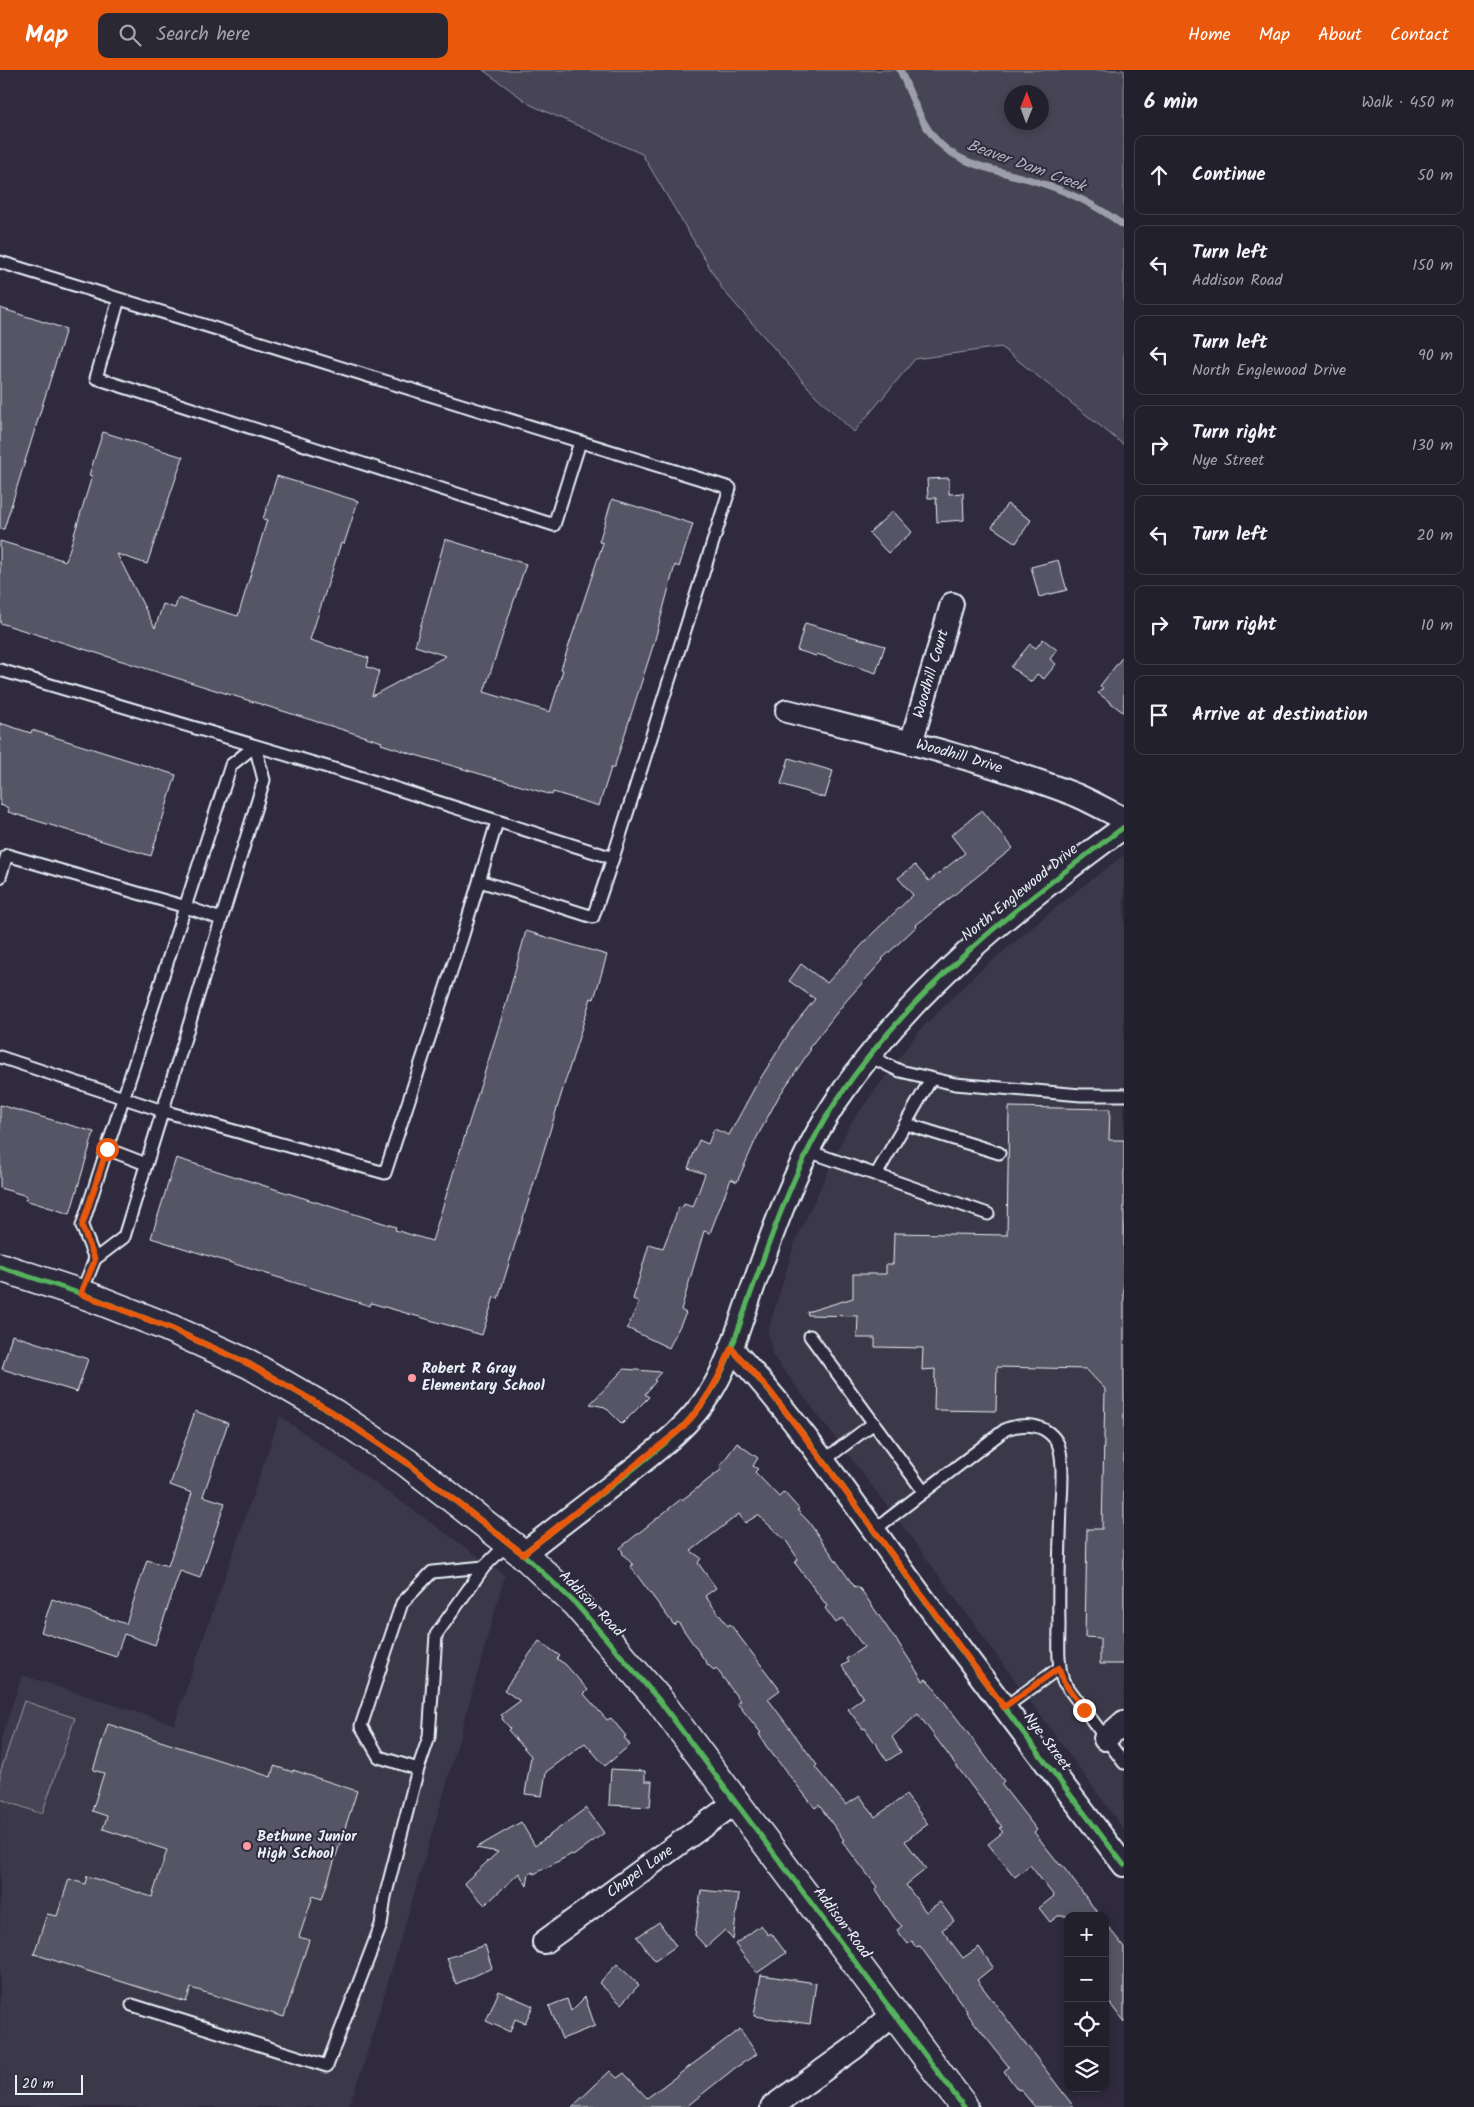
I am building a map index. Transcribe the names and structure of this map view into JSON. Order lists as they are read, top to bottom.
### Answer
{
  "streets": {
    "street": [
      "Woodhill Court",
      "Woodhill Drive",
      "North Englewood Drive",
      "Addison Road",
      "Nye Street",
      "Chapel Lane"
    ]
  },
  "crossings": [
    ["Woodhill Court", "Woodhill Drive"],
    ["North Englewood Drive", "Addison Road"],
    ["North Englewood Drive", "Nye Street"],
    ["Addison Road", "Chapel Lane"]
  ],
  "water": ["Beaver Dam Creek"],
  "places": ["Robert R Gray Elementary School", "Bethune Junior High School"],
  "scale_bar": "20 m",
  "north": "top",
  "page": {
    "header": "Map",
    "search": "Search here",
    "nav": [
      "Home",
      "Map",
      "About",
      "Contact"
    ],
    "heading": ["6 min", "Walk · 450 m"],
    "list": [
      ["Continue", "50 m"],
      ["Turn left", "Addison Road", "150 m"],
      ["Turn left", "North Englewood Drive", "90 m"],
      ["Turn right", "Nye Street", "130 m"],
      ["Turn left", "20 m"],
      ["Turn right", "10 m"],
      "Arrive at destination"
    ],
    "map_buttons": ["+", "−"],
    "scale": "20 m"
  }
}
